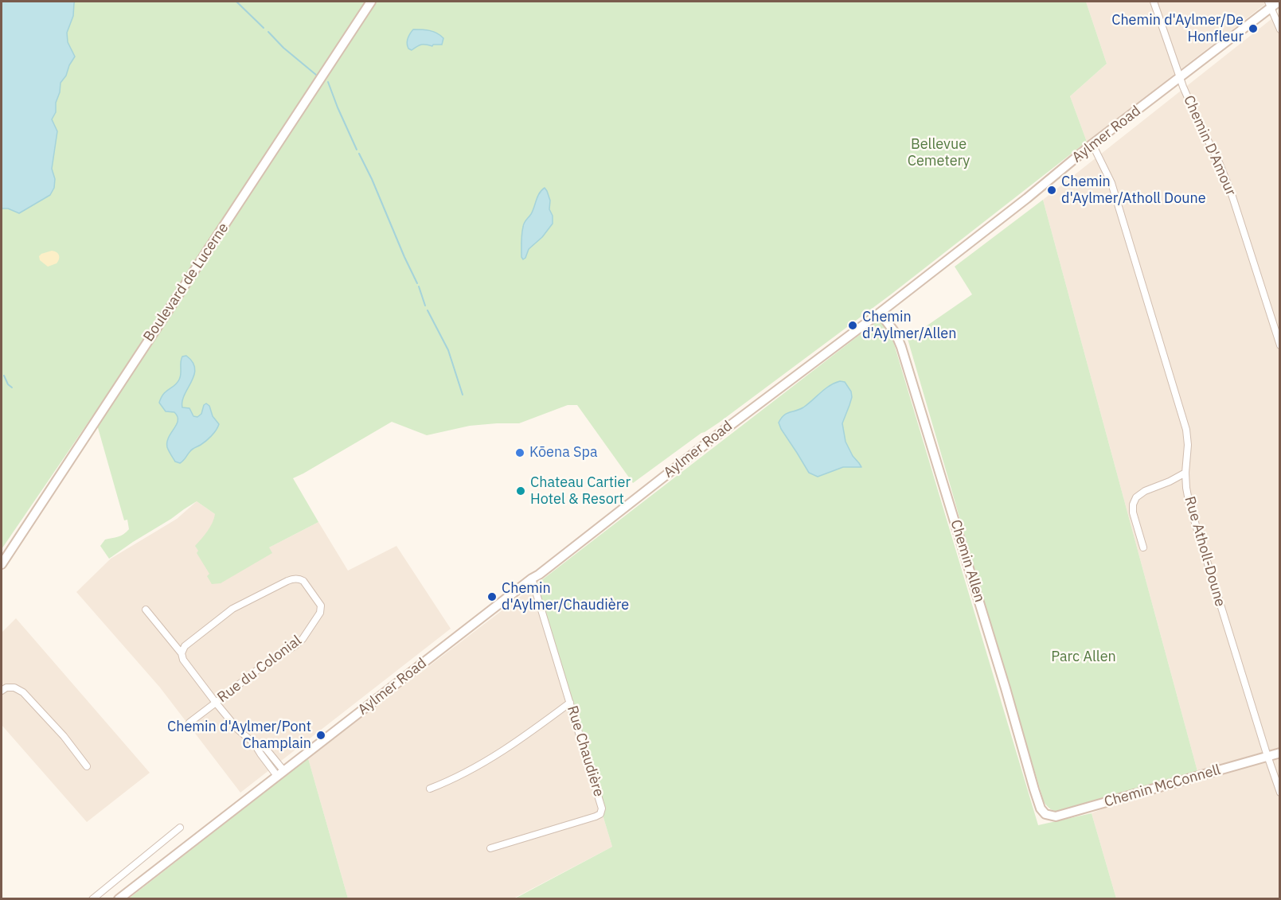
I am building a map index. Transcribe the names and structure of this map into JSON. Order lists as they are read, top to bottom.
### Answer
{
  "streets": {
    "main road": [
      "Aylmer Road",
      "Boulevard de Lucerne",
      "Chemin Allen",
      "Chemin McConnell"
    ],
    "street": [
      "Chemin D'Amour",
      "Rue Atholl-Doune",
      "Rue du Colonial",
      "Rue Chaudière"
    ]
  },
  "crossings": [
    ["Aylmer Road", "Chemin D'Amour"],
    ["Aylmer Road", "Rue Atholl-Doune"],
    ["Aylmer Road", "Chemin Allen"],
    ["Aylmer Road", "Rue Chaudière"],
    ["Rue Atholl-Doune", "Chemin McConnell"],
    ["Chemin Allen", "Chemin McConnell"]
  ],
  "parks": ["Bellevue Cemetery", "Parc Allen"],
  "places": [
    "Chemin d'Aylmer/De Honfleur",
    "Chemin d'Aylmer/Atholl Doune",
    "Chemin d'Aylmer/Allen",
    "Kōena Spa",
    "Chateau Cartier Hotel & Resort",
    "Chemin d'Aylmer/Chaudière",
    "Chemin d'Aylmer/Pont Champlain"
  ]
}
